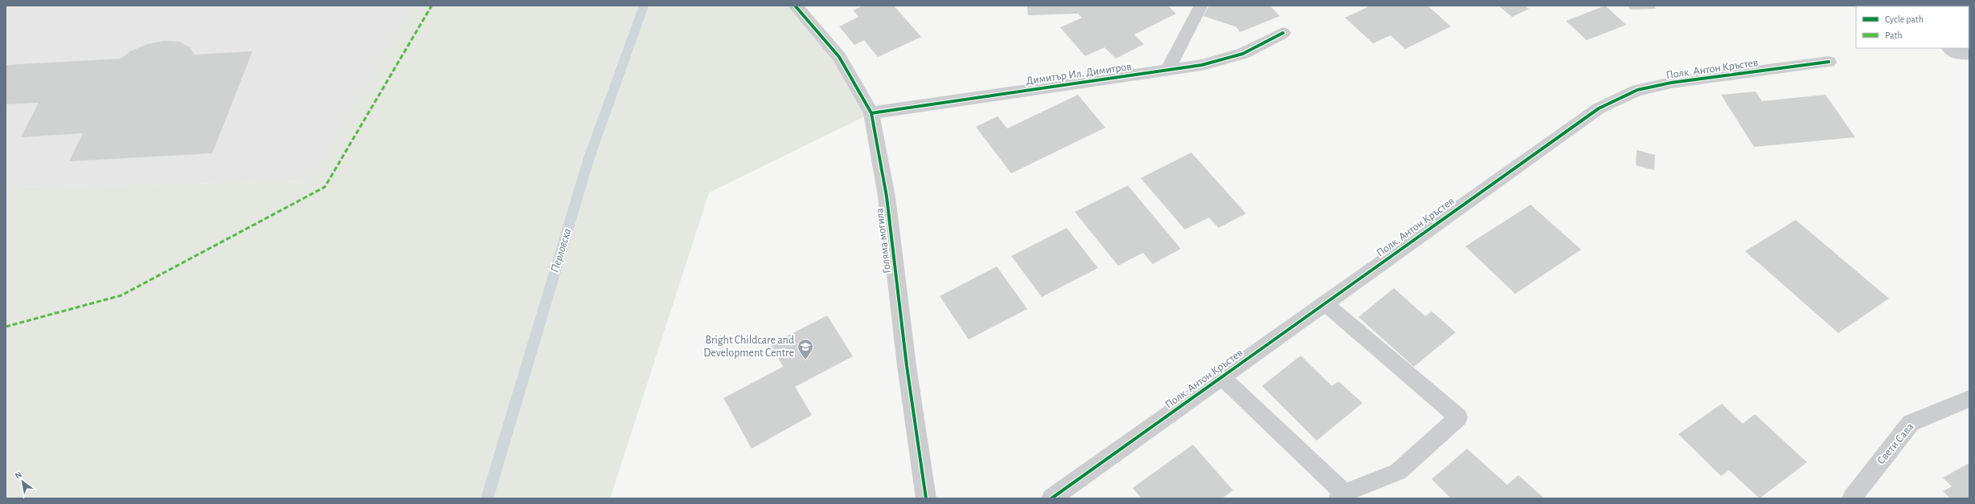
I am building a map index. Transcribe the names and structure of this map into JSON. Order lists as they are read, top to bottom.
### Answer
{
  "streets": {
    "street": [
      "Полк. Антон Кръстев",
      "Димитър Ил. Димитров",
      "Голяма могила",
      "Свети Сава"
    ]
  },
  "crossings": [
    ["Димитър Ил. Димитров", "Голяма могила"]
  ],
  "water": ["Перловска"],
  "places": {
    "school or university": ["Bright Childcare and Development Centre"]
  },
  "legend": ["Cycle path", "Path"],
  "north": "top left"
}
